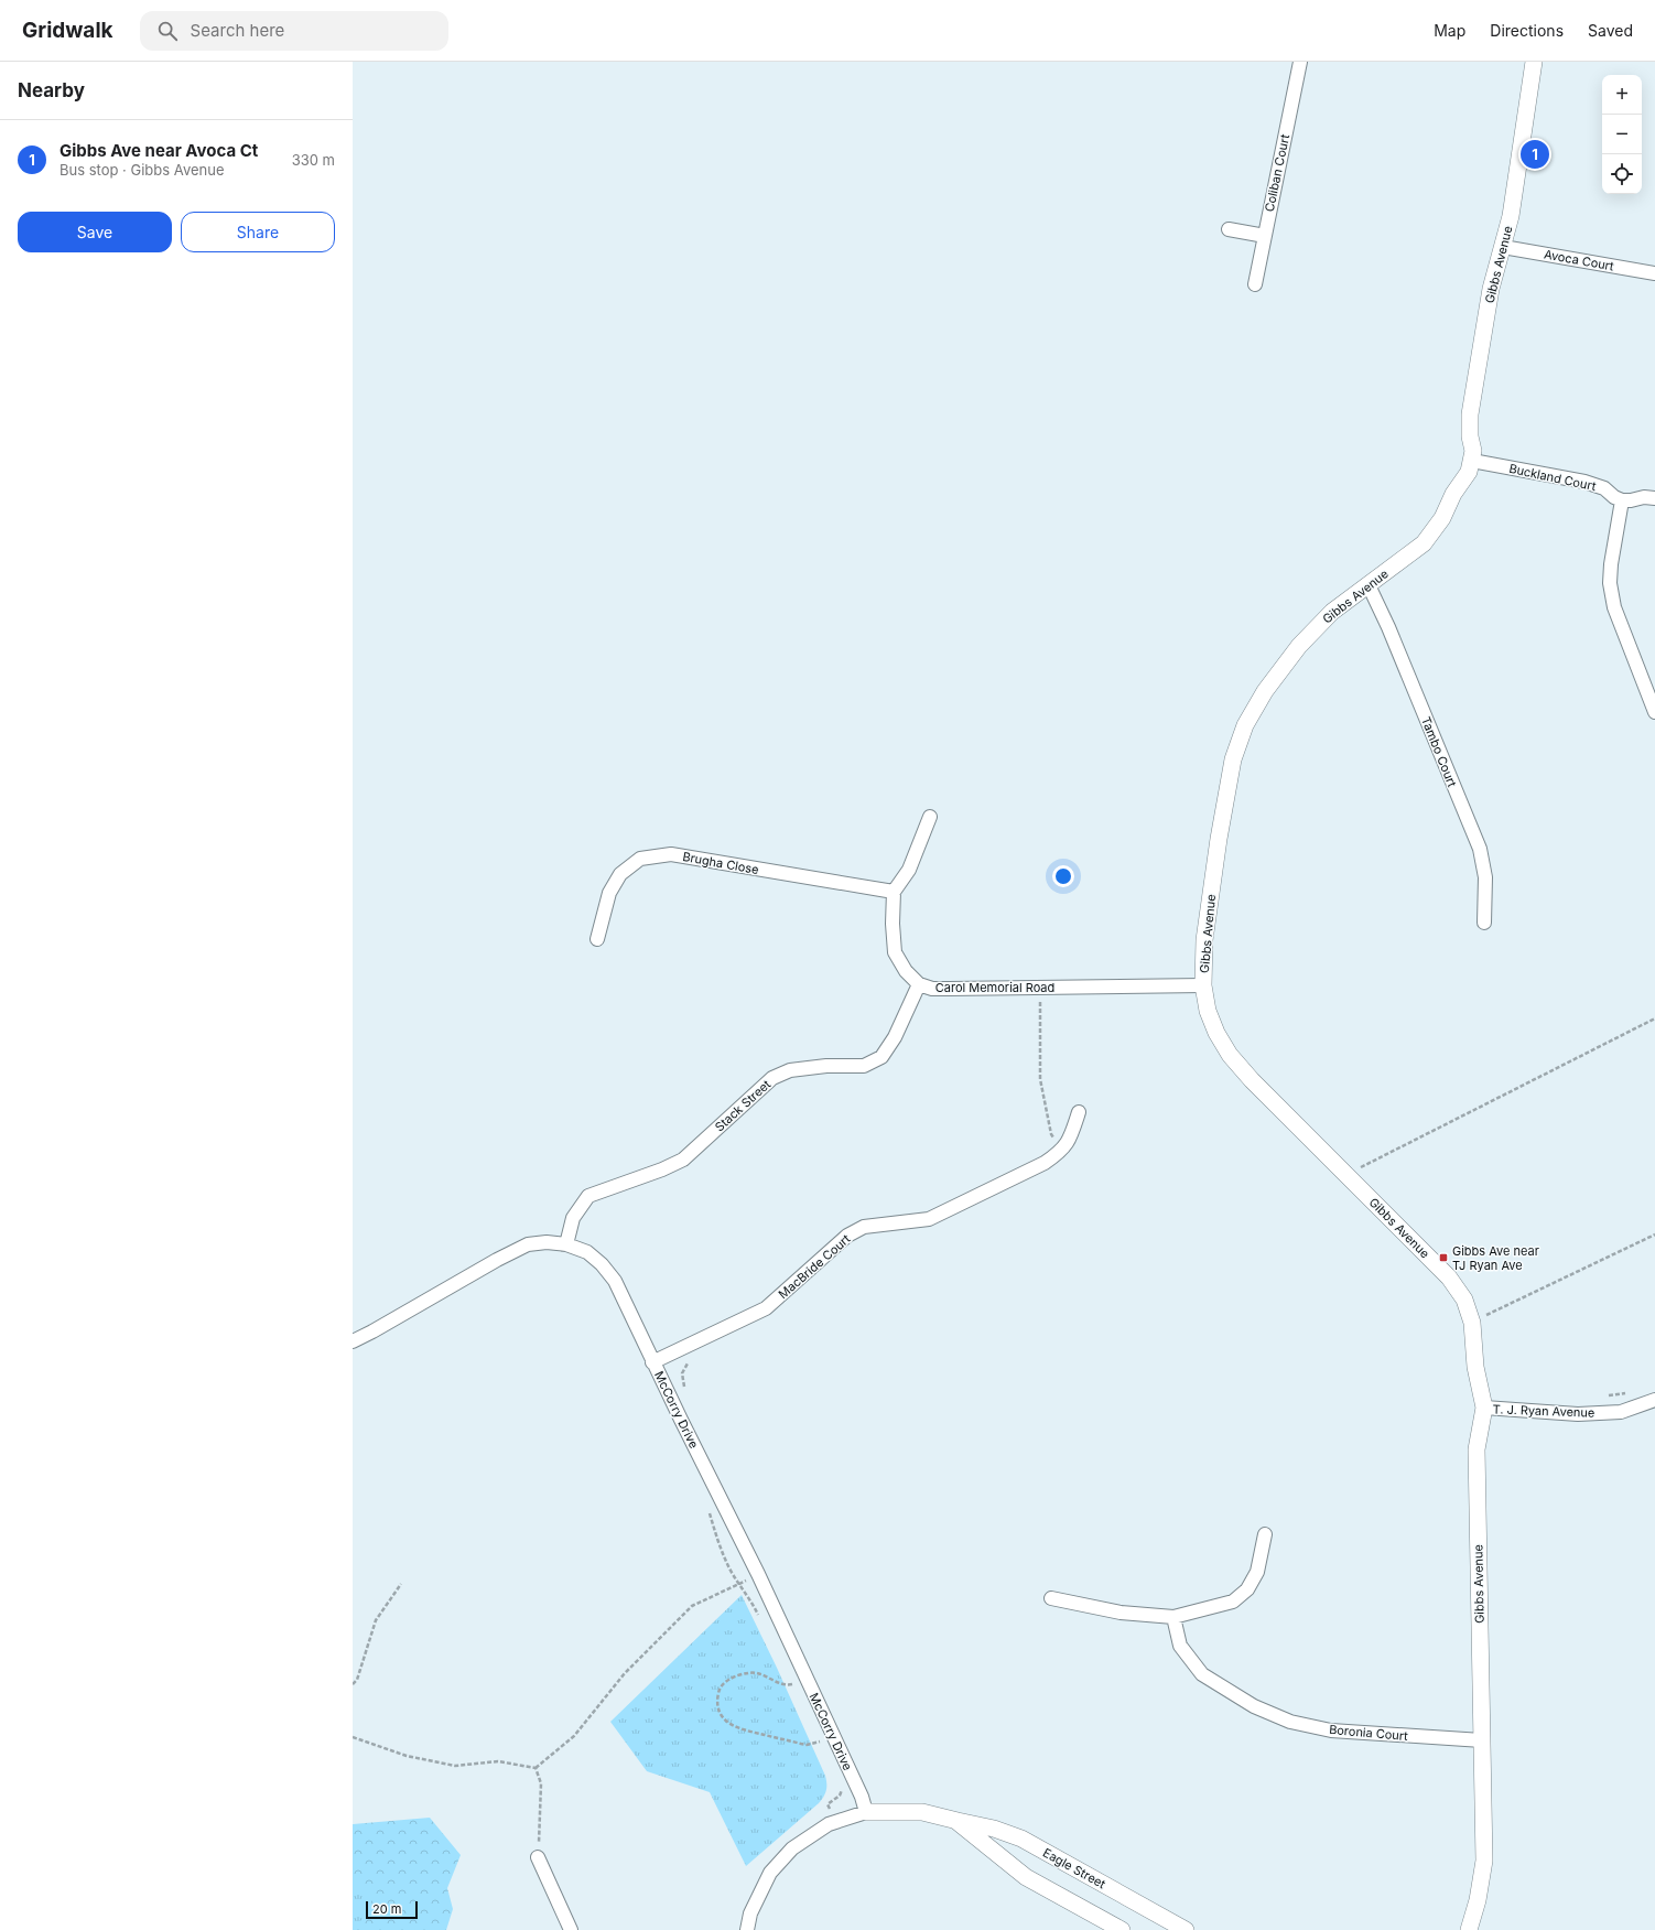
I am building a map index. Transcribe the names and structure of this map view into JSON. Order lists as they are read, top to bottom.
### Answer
{
  "streets": {
    "street": [
      "Coliban Court",
      "Avoca Court",
      "Gibbs Avenue",
      "Buckland Court",
      "Tambo Court",
      "Brugha Close",
      "Carol Memorial Road",
      "Stack Street",
      "MacBride Court",
      "McCorry Drive",
      "T. J. Ryan Avenue",
      "Boronia Court",
      "Eagle Street"
    ]
  },
  "crossings": [
    ["Avoca Court", "Gibbs Avenue"],
    ["Gibbs Avenue", "Buckland Court"],
    ["Gibbs Avenue", "Tambo Court"],
    ["Gibbs Avenue", "Carol Memorial Road"],
    ["Gibbs Avenue", "T. J. Ryan Avenue"],
    ["Gibbs Avenue", "Boronia Court"],
    ["Brugha Close", "Carol Memorial Road"],
    ["Carol Memorial Road", "Stack Street"],
    ["Stack Street", "McCorry Drive"],
    ["MacBride Court", "McCorry Drive"],
    ["McCorry Drive", "Eagle Street"]
  ],
  "places": {
    "transit": ["Gibbs Ave near TJ Ryan Ave"]
  },
  "scale_bar": "20 m",
  "page": {
    "header": "Gridwalk",
    "search": "Search here",
    "nav": ["Map", "Directions", "Saved"],
    "heading": "Nearby",
    "map_buttons": ["+", "−"],
    "list": [
      {
        "mark": "1",
        "name": "Gibbs Ave near Avoca Ct",
        "note": "Bus stop · Gibbs Avenue",
        "value": "330 m"
      }
    ],
    "pins": "1",
    "buttons": ["Save", "Share"],
    "scale": "20 m"
  }
}
